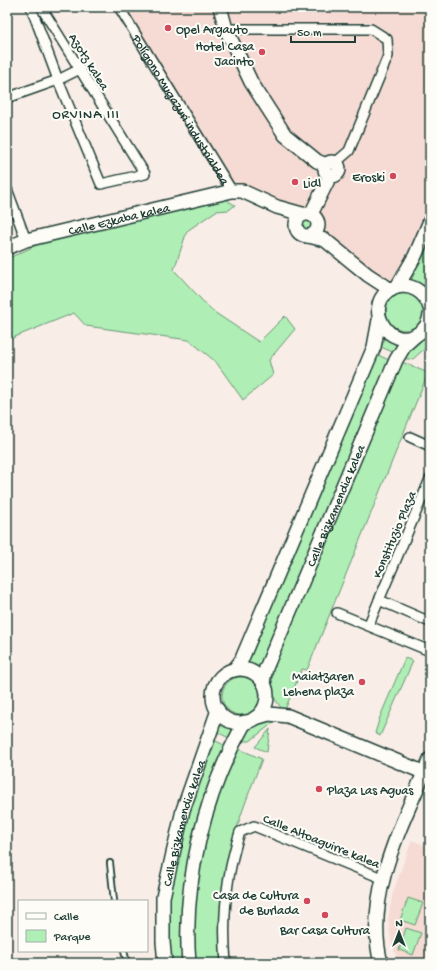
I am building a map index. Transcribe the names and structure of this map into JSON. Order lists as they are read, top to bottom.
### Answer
{
  "streets": {
    "main road": ["Polígono Mugazuri industrialdea", "Calle Ezkaba kalea", "Calle Bizkamendia kalea"],
    "street": ["Azotz kalea", "Konstituzio Plaza", "Calle Altoaguirre kalea"]
  },
  "crossings": [
    ["Polígono Mugazuri industrialdea", "Calle Ezkaba kalea"],
    ["Polígono Mugazuri industrialdea", "Calle Bizkamendia kalea"]
  ],
  "districts": ["ORVINA III"],
  "places": [
    "Opel Argauto",
    "Hotel Casa Jacinto",
    "Eroski",
    "Lidl",
    "Maiatzaren Lehena plaza",
    "Plaza Las Aguas",
    "Casa de Cultura de Burlada",
    "Bar Casa Cultura"
  ],
  "legend": ["Calle", "Parque"],
  "scale_bar": "50 m",
  "north": "top"
}
